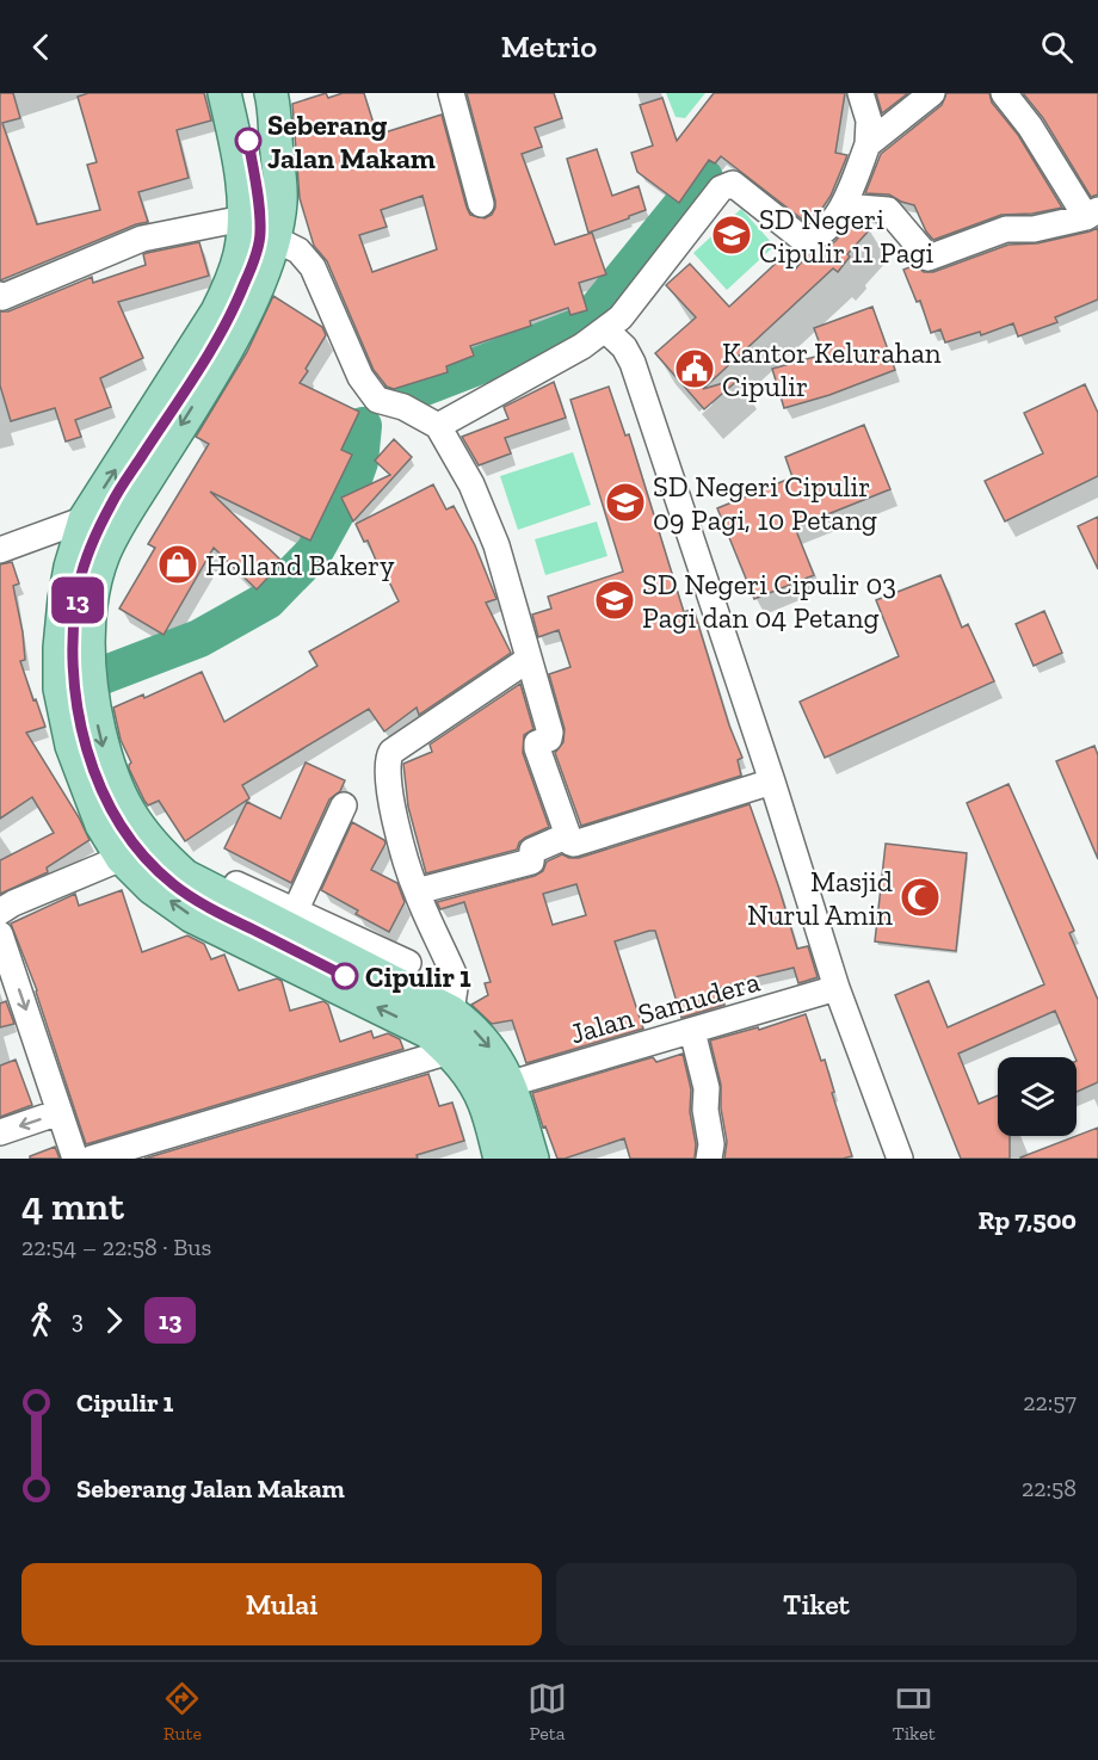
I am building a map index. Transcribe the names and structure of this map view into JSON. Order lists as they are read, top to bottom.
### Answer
{
  "streets": {
    "street": ["Jalan Samudera"]
  },
  "places": {
    "other": ["Seberang Jalan Makam", "Cipulir 1"],
    "school or university": ["SD Negeri Cipulir 11 Pagi", "SD Negeri Cipulir 09 Pagi, 10 Petang", "SD Negeri Cipulir 03 Pagi dan 04 Petang"],
    "public building": ["Kantor Kelurahan Cipulir"],
    "shop": ["Holland Bakery"],
    "mosque": ["Masjid Nurul Amin"]
  },
  "lines": ["bus line 13"],
  "page": {
    "header": "Metrio",
    "on_map": "13",
    "heading": ["4 mnt", "22:54 – 22:58 · Bus", "Rp 7,500"],
    "legs": ["3", "13"],
    "list": [
      {
        "name": "Cipulir 1",
        "value": "22:57"
      },
      {
        "name": "Seberang Jalan Makam",
        "value": "22:58"
      }
    ],
    "buttons": ["Mulai", "Tiket"],
    "tabs": ["Rute", "Peta", "Tiket"]
  }
}
